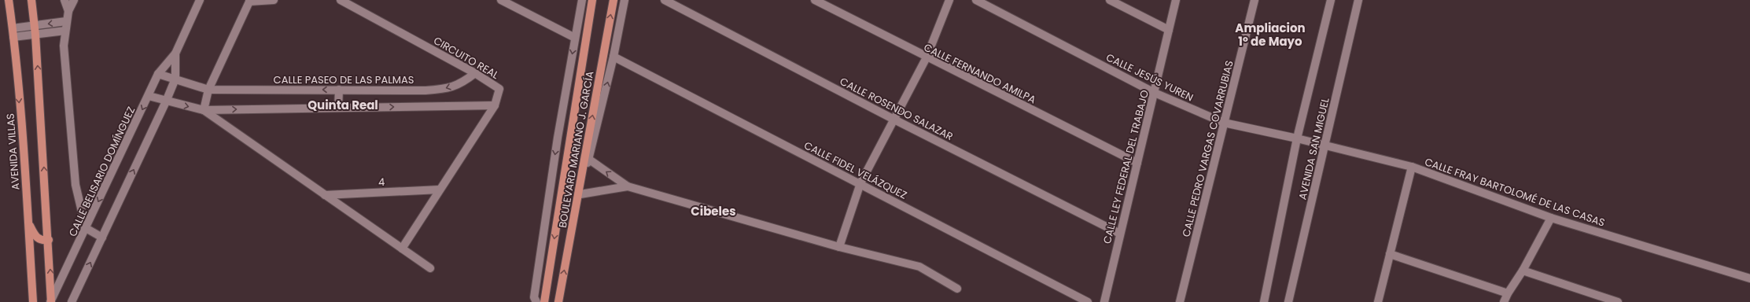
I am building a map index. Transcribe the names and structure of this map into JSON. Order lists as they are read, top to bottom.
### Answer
{
  "streets": {
    "main road": ["BOULEVARD MARIANO J. GARCÍA", "AVENIDA VILLAS"],
    "street": [
      "CIRCUITO REAL",
      "CALLE FERNANDO AMILPA",
      "CALLE JESÚS YUREN",
      "CALLE PASEO DE LAS PALMAS",
      "CALLE ROSENDO SALAZAR",
      "CALLE PEDRO VARGAS COVARRUBIAS",
      "AVENIDA SAN MIGUEL",
      "CALLE LEY FEDERAL DEL TRABAJO",
      "CALLE FIDEL VELÁZQUEZ",
      "CALLE BELISARIO DOMÍNGUEZ",
      "4",
      "CALLE FRAY BARTOLOMÉ DE LAS CASAS"
    ]
  },
  "crossings": [
    ["CIRCUITO REAL", "CALLE PASEO DE LAS PALMAS"],
    ["CIRCUITO REAL", "4"],
    ["CALLE FERNANDO AMILPA", "CALLE LEY FEDERAL DEL TRABAJO"],
    ["CALLE JESÚS YUREN", "CALLE PEDRO VARGAS COVARRUBIAS"],
    ["CALLE JESÚS YUREN", "AVENIDA SAN MIGUEL"],
    ["CALLE JESÚS YUREN", "CALLE LEY FEDERAL DEL TRABAJO"],
    ["CALLE JESÚS YUREN", "CALLE FRAY BARTOLOMÉ DE LAS CASAS"],
    ["CALLE PASEO DE LAS PALMAS", "CALLE BELISARIO DOMÍNGUEZ"],
    ["CALLE ROSENDO SALAZAR", "CALLE LEY FEDERAL DEL TRABAJO"],
    ["AVENIDA SAN MIGUEL", "CALLE FRAY BARTOLOMÉ DE LAS CASAS"]
  ],
  "districts": ["Ampliacion 1º de Mayo", "Quinta Real", "Cibeles"]
}
